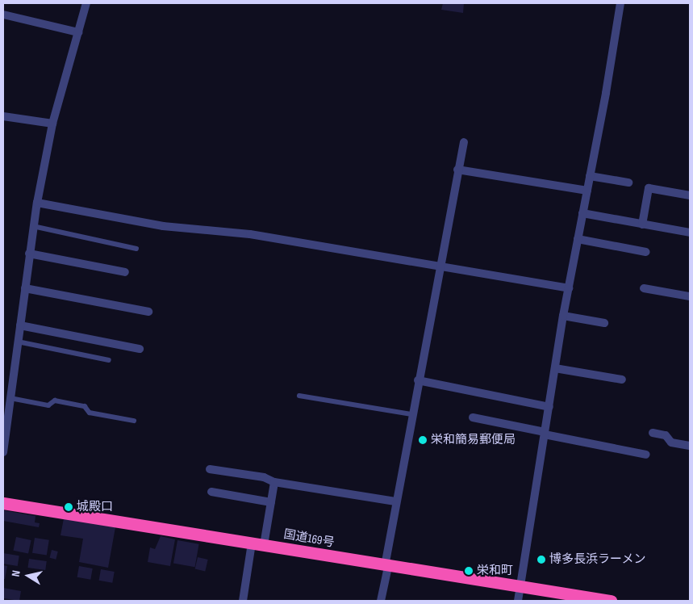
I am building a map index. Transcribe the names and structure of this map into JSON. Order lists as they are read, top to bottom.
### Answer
{
  "streets": {
    "highway": ["国道169号"]
  },
  "places": [
    "栄和簡易郵便局",
    "城殿口",
    "博多長浜ラーメン",
    "栄和町"
  ],
  "north": "left"
}
